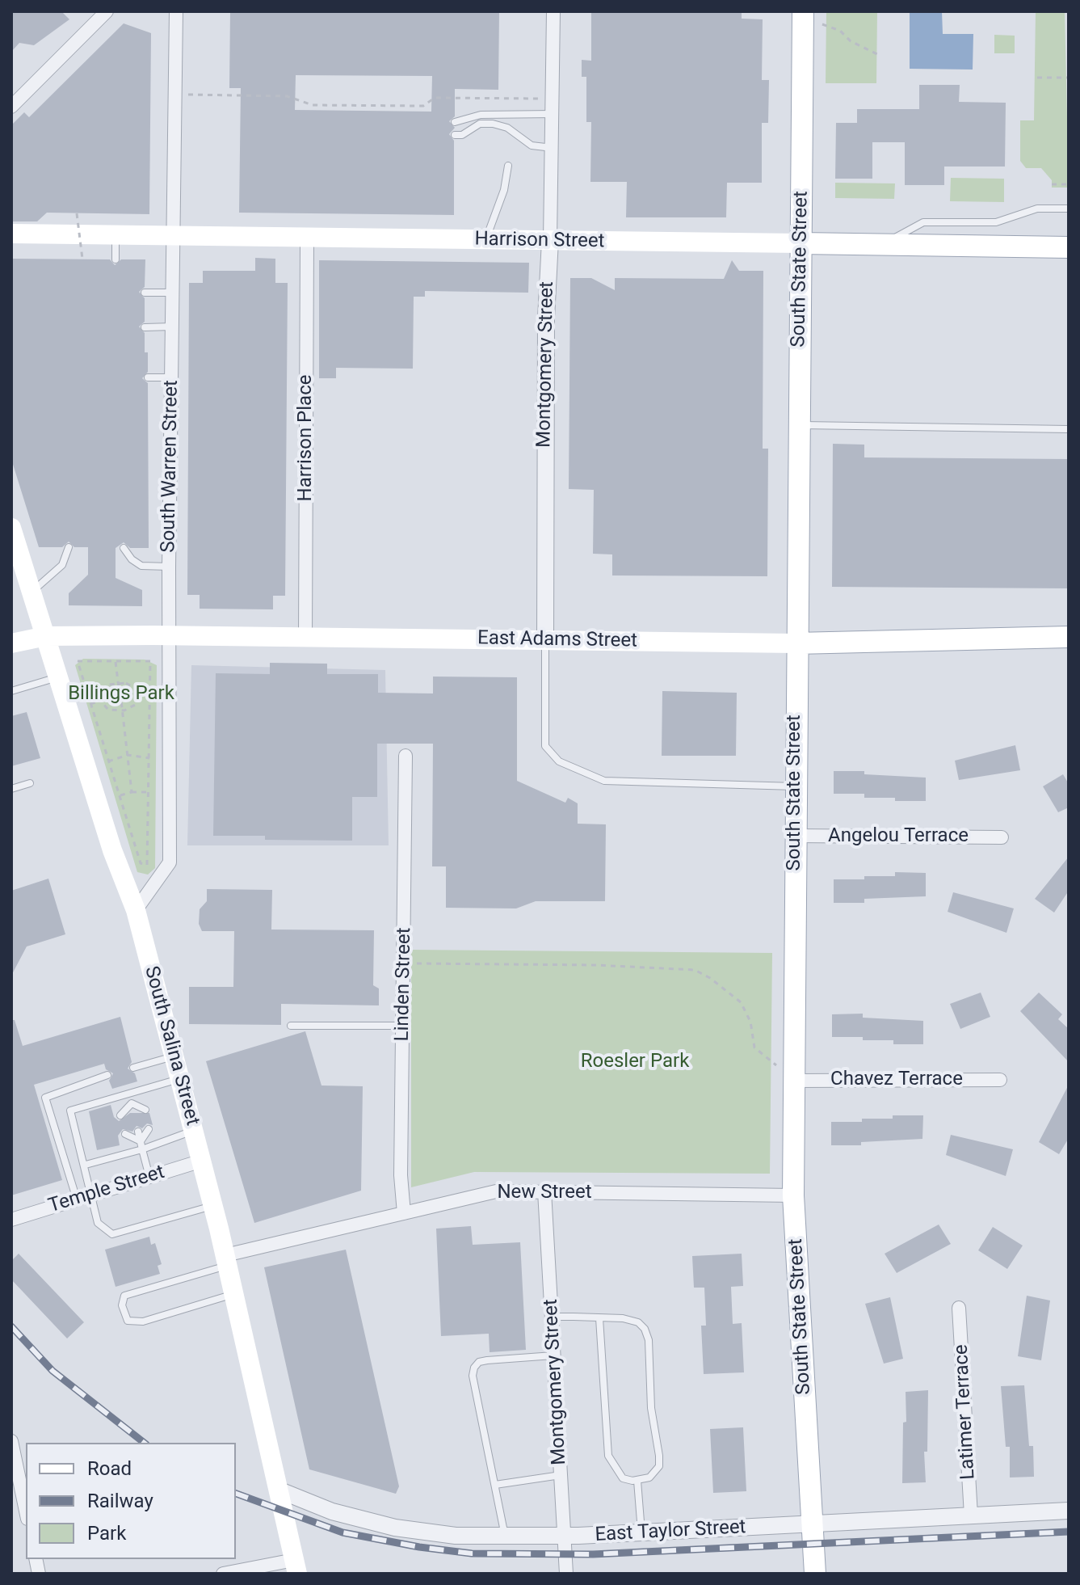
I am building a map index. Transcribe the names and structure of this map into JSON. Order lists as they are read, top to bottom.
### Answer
{
  "streets": {
    "main road": [
      "Harrison Street",
      "South State Street",
      "East Adams Street",
      "South Salina Street"
    ],
    "street": [
      "Montgomery Street",
      "Harrison Place",
      "South Warren Street",
      "Angelou Terrace",
      "Linden Street",
      "Chavez Terrace",
      "Temple Street",
      "New Street",
      "Latimer Terrace",
      "East Taylor Street"
    ]
  },
  "crossings": [
    ["Harrison Street", "South State Street"],
    ["Harrison Street", "Montgomery Street"],
    ["Harrison Street", "Harrison Place"],
    ["Harrison Street", "South Warren Street"],
    ["South State Street", "East Adams Street"],
    ["South State Street", "Angelou Terrace"],
    ["South State Street", "Chavez Terrace"],
    ["South State Street", "New Street"],
    ["South State Street", "East Taylor Street"],
    ["Montgomery Street", "East Adams Street"],
    ["Montgomery Street", "New Street"],
    ["Montgomery Street", "East Taylor Street"],
    ["Harrison Place", "East Adams Street"],
    ["South Warren Street", "East Adams Street"],
    ["South Warren Street", "South Salina Street"],
    ["East Adams Street", "South Salina Street"],
    ["Linden Street", "New Street"],
    ["South Salina Street", "Temple Street"],
    ["South Salina Street", "New Street"],
    ["South Salina Street", "East Taylor Street"],
    ["Latimer Terrace", "East Taylor Street"]
  ],
  "parks": ["Billings Park", "Roesler Park"],
  "legend": ["Road", "Railway", "Park"]
}
